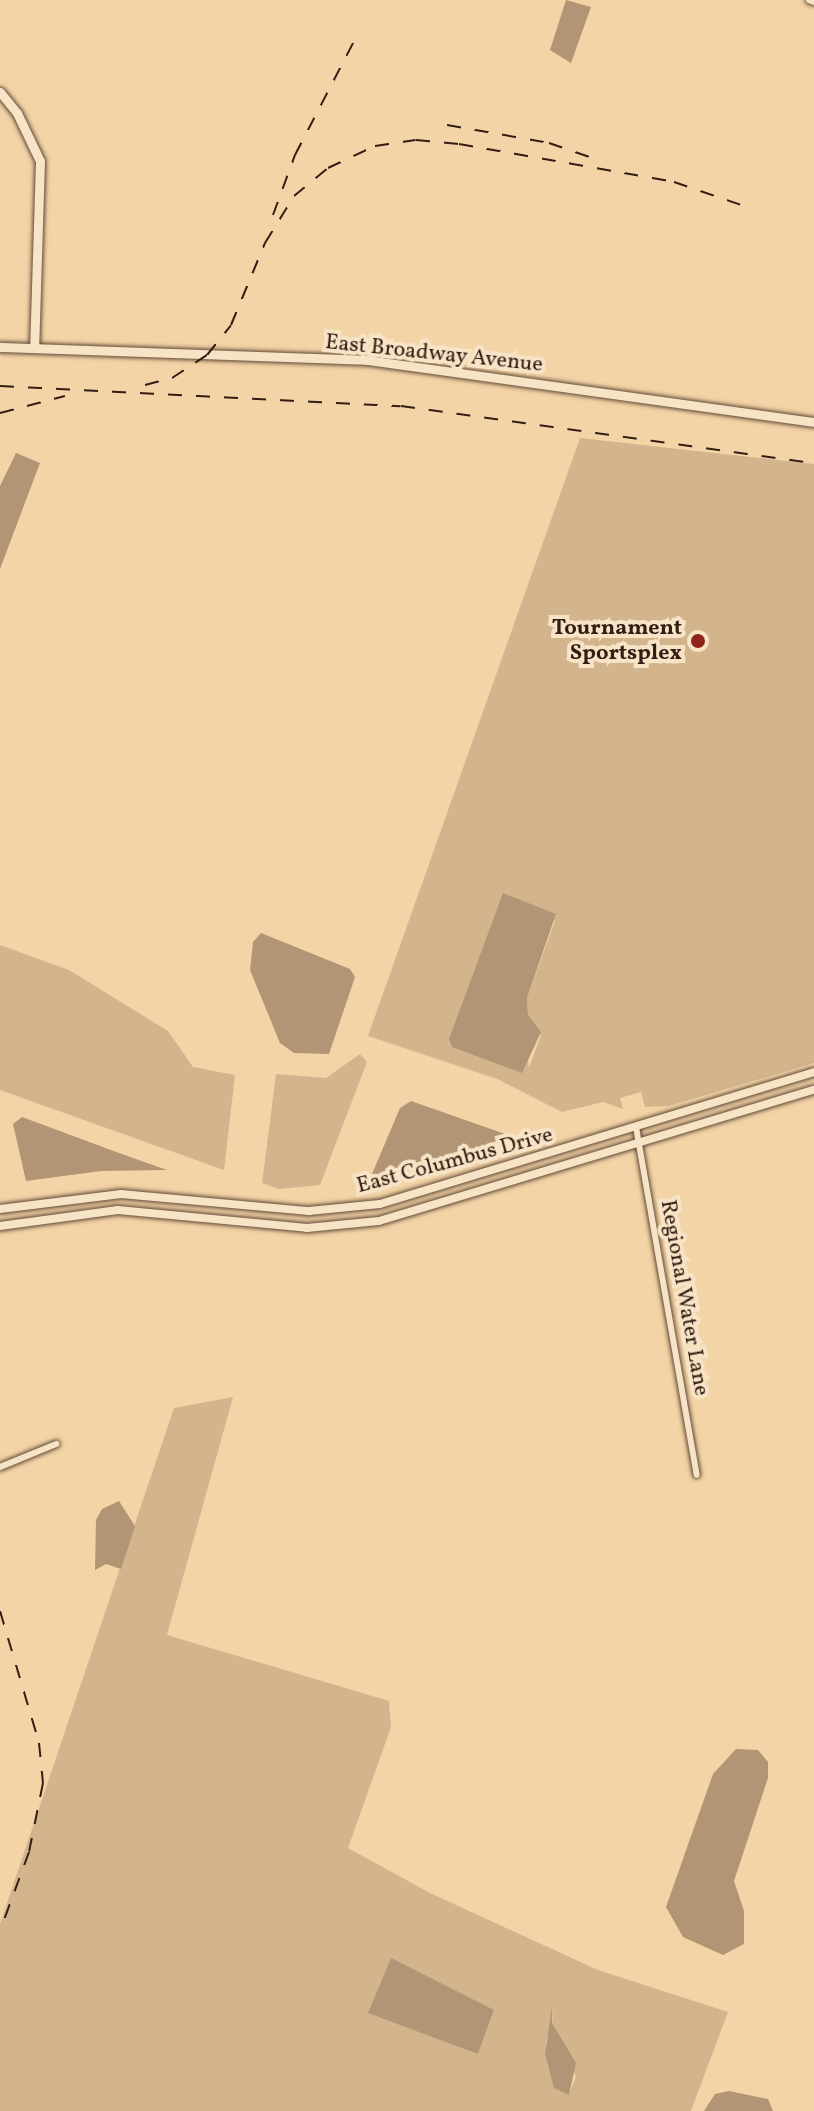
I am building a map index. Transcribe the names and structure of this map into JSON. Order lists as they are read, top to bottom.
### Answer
{
  "streets": {
    "main road": ["East Broadway Avenue"],
    "street": ["East Columbus Drive", "Regional Water Lane"]
  },
  "crossings": [
    ["East Columbus Drive", "Regional Water Lane"]
  ],
  "places": ["Tournament Sportsplex"]
}
